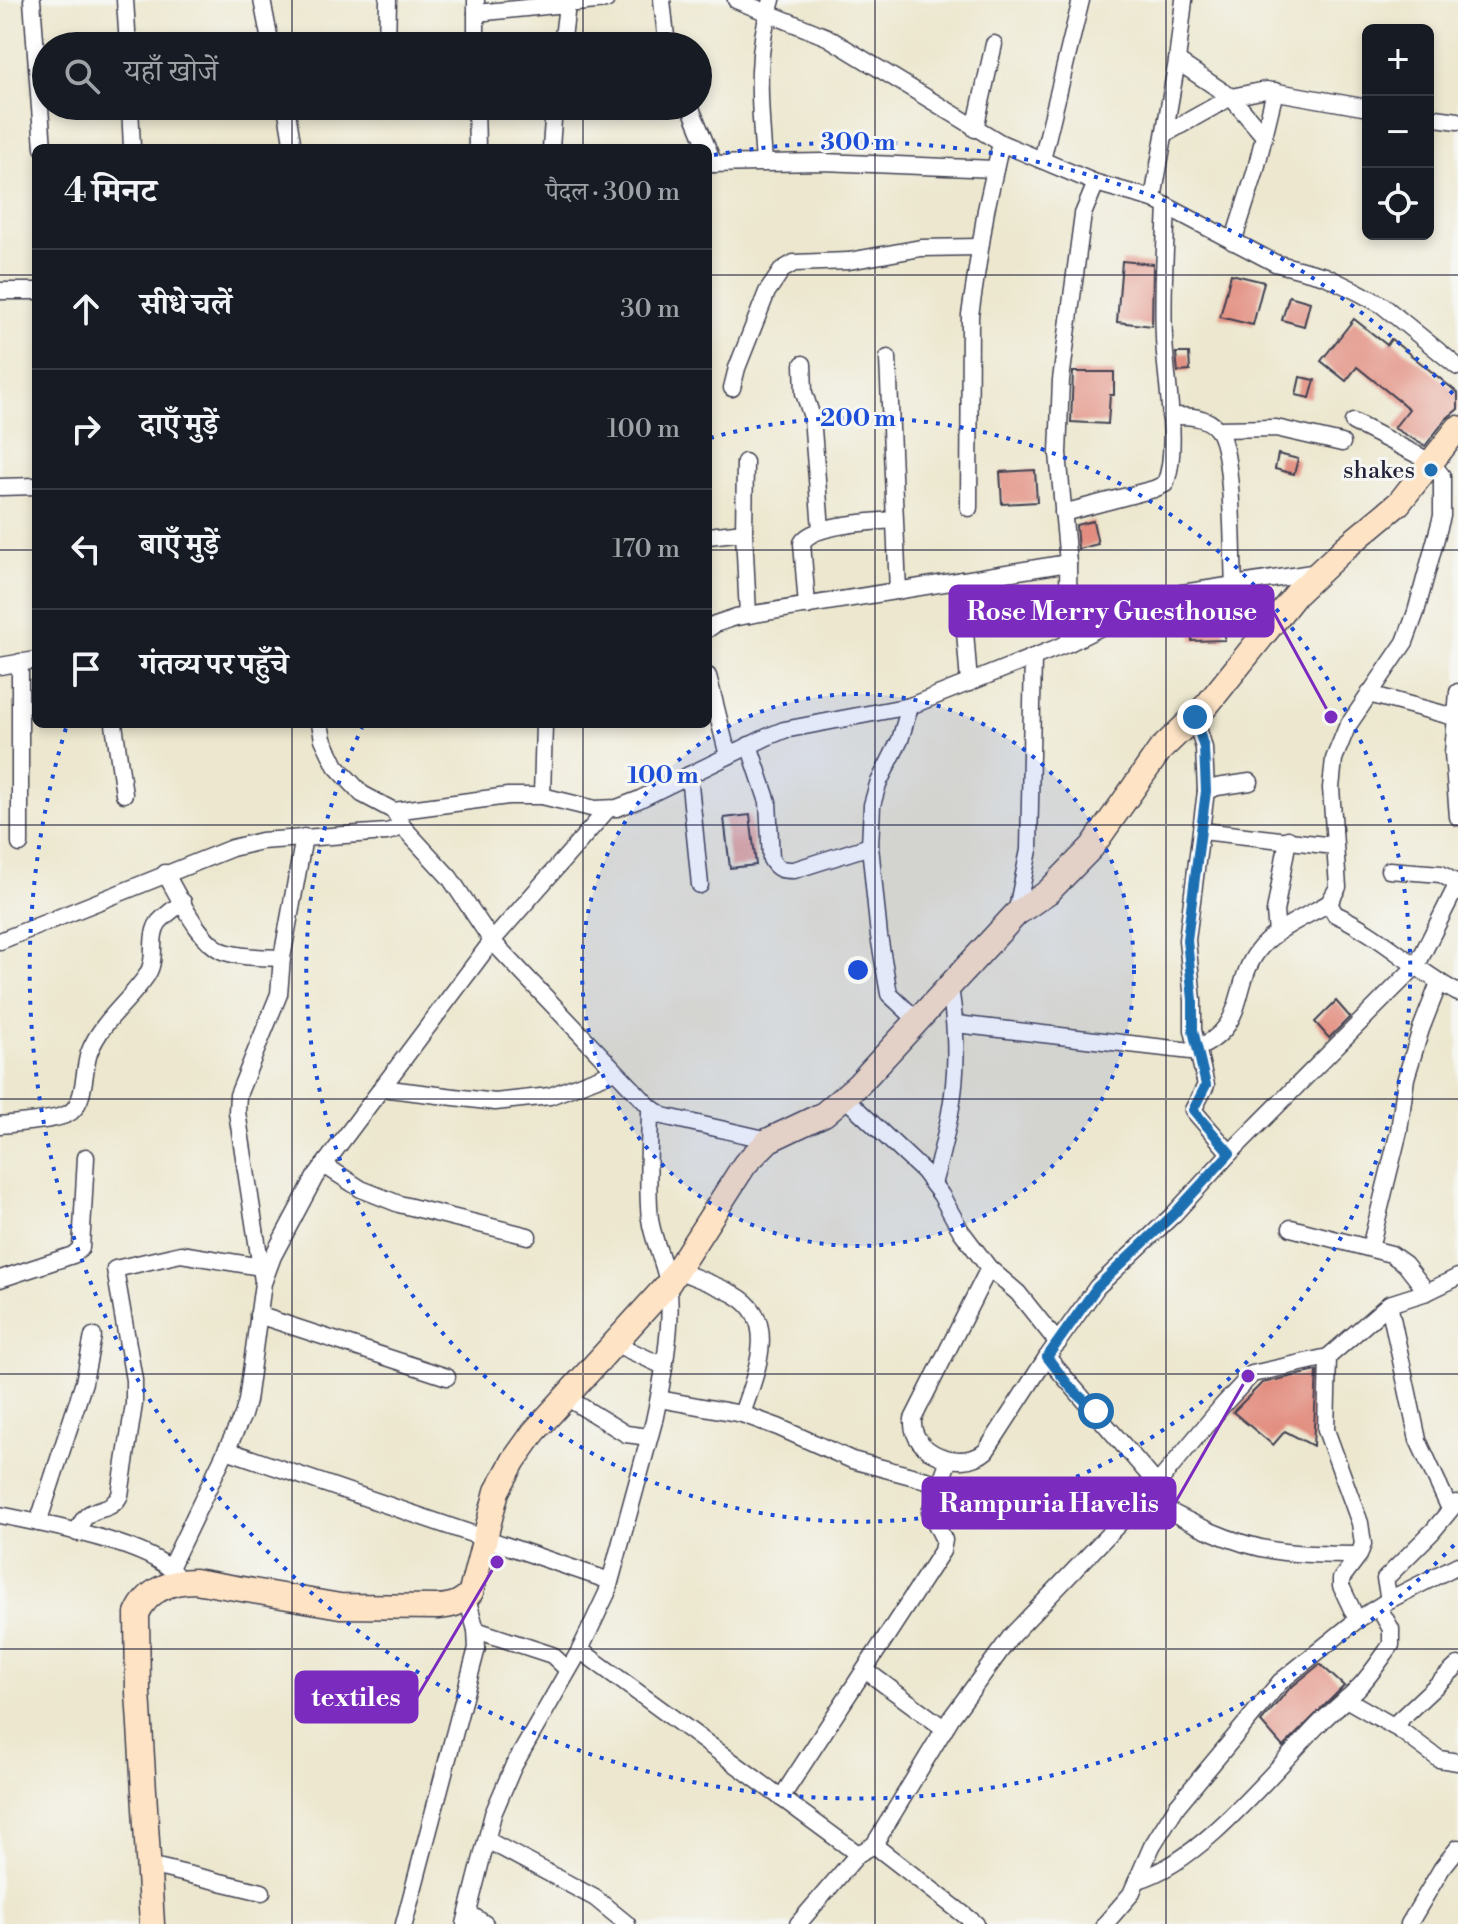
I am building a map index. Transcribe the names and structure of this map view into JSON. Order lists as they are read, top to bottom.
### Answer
{
  "places": [
    "shakes",
    "Rose Merry Guesthouse",
    "Rampuria Havelis",
    "textiles"
  ],
  "page": {
    "map_buttons": ["+", "−"],
    "search": "यहाँ खोजें",
    "heading": ["4 मिनट", "पैदल · 300 m"],
    "list": [
      ["सीधे चलें", "30 m"],
      ["दाएँ मुड़ें", "100 m"],
      ["बाएँ मुड़ें", "170 m"],
      "गंतव्य पर पहुँचे"
    ]
  },
  "rings": ["300 m", "200 m", "100 m"]
}
